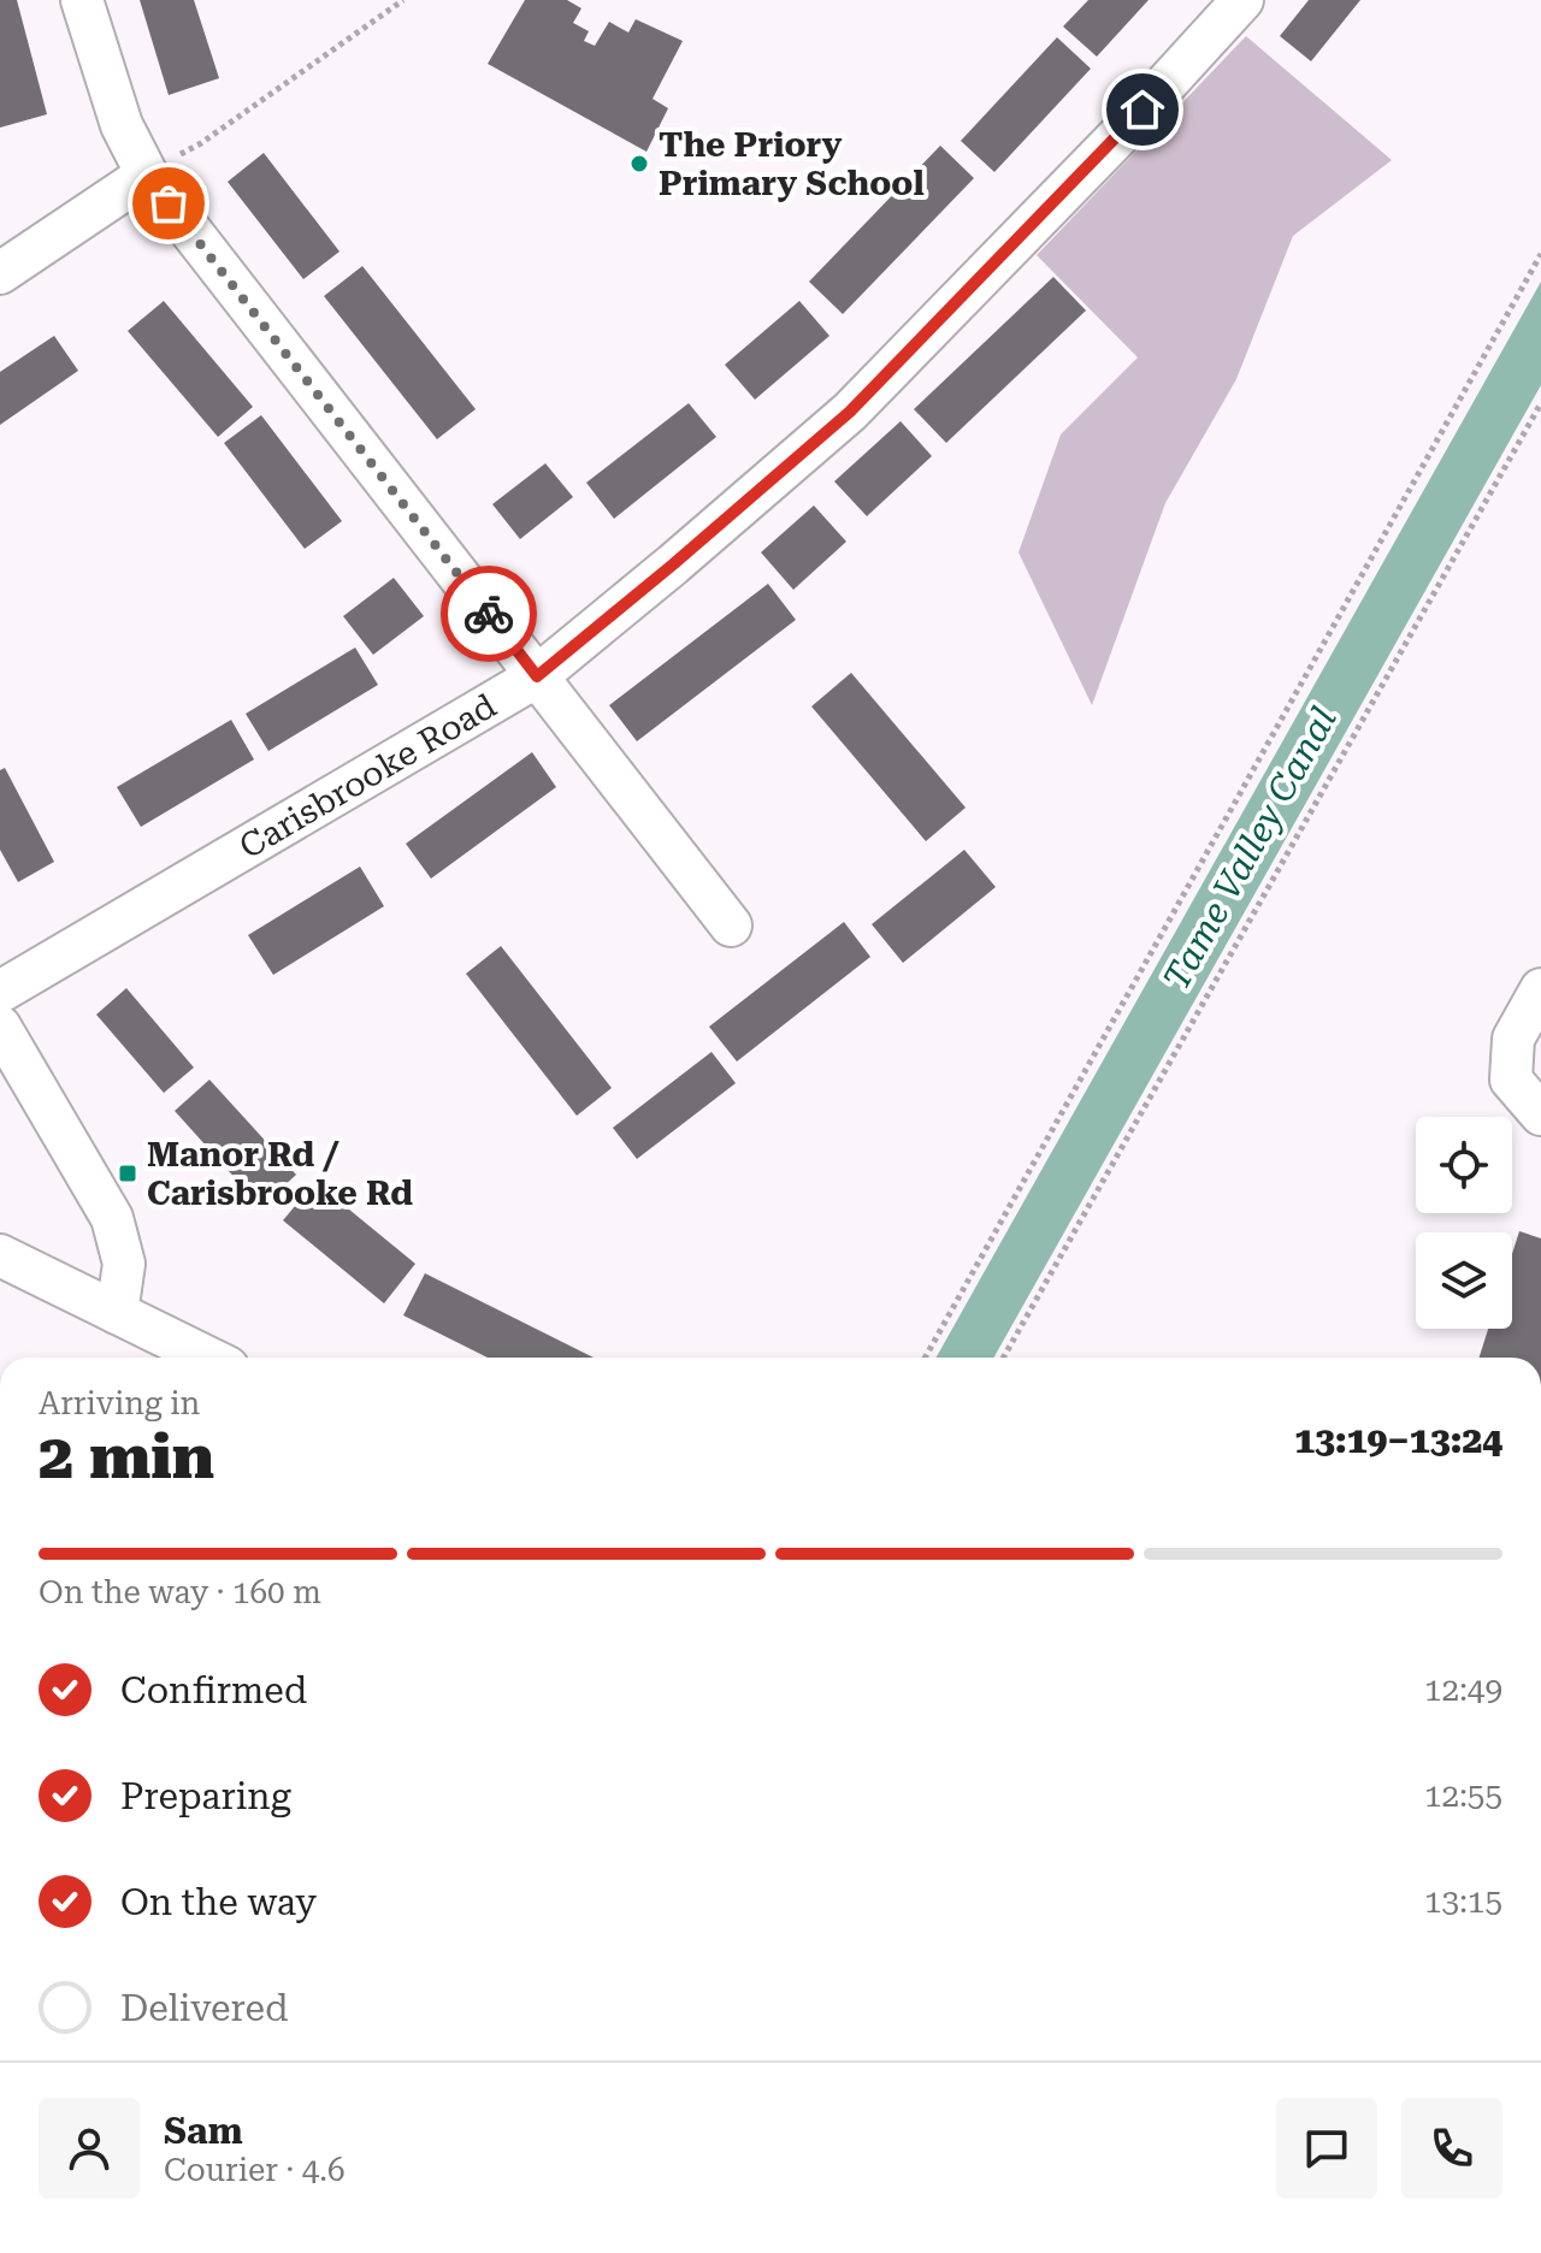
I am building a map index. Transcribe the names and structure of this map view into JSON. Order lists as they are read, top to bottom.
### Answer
{
  "streets": {
    "street": ["Carisbrooke Road"]
  },
  "water": ["Tame Valley Canal"],
  "places": {
    "other": ["The Priory Primary School"],
    "transit": ["Manor Rd / Carisbrooke Rd"]
  },
  "page": {
    "heading": ["2 min", "Arriving in", "13:19–13:24"],
    "panel": ["Sam", "Courier · 4.6"],
    "bar": "On the way · 160 m",
    "list": [
      ["Confirmed", "12:49"],
      ["Preparing", "12:55"],
      ["On the way", "13:15"],
      "Delivered"
    ]
  }
}
